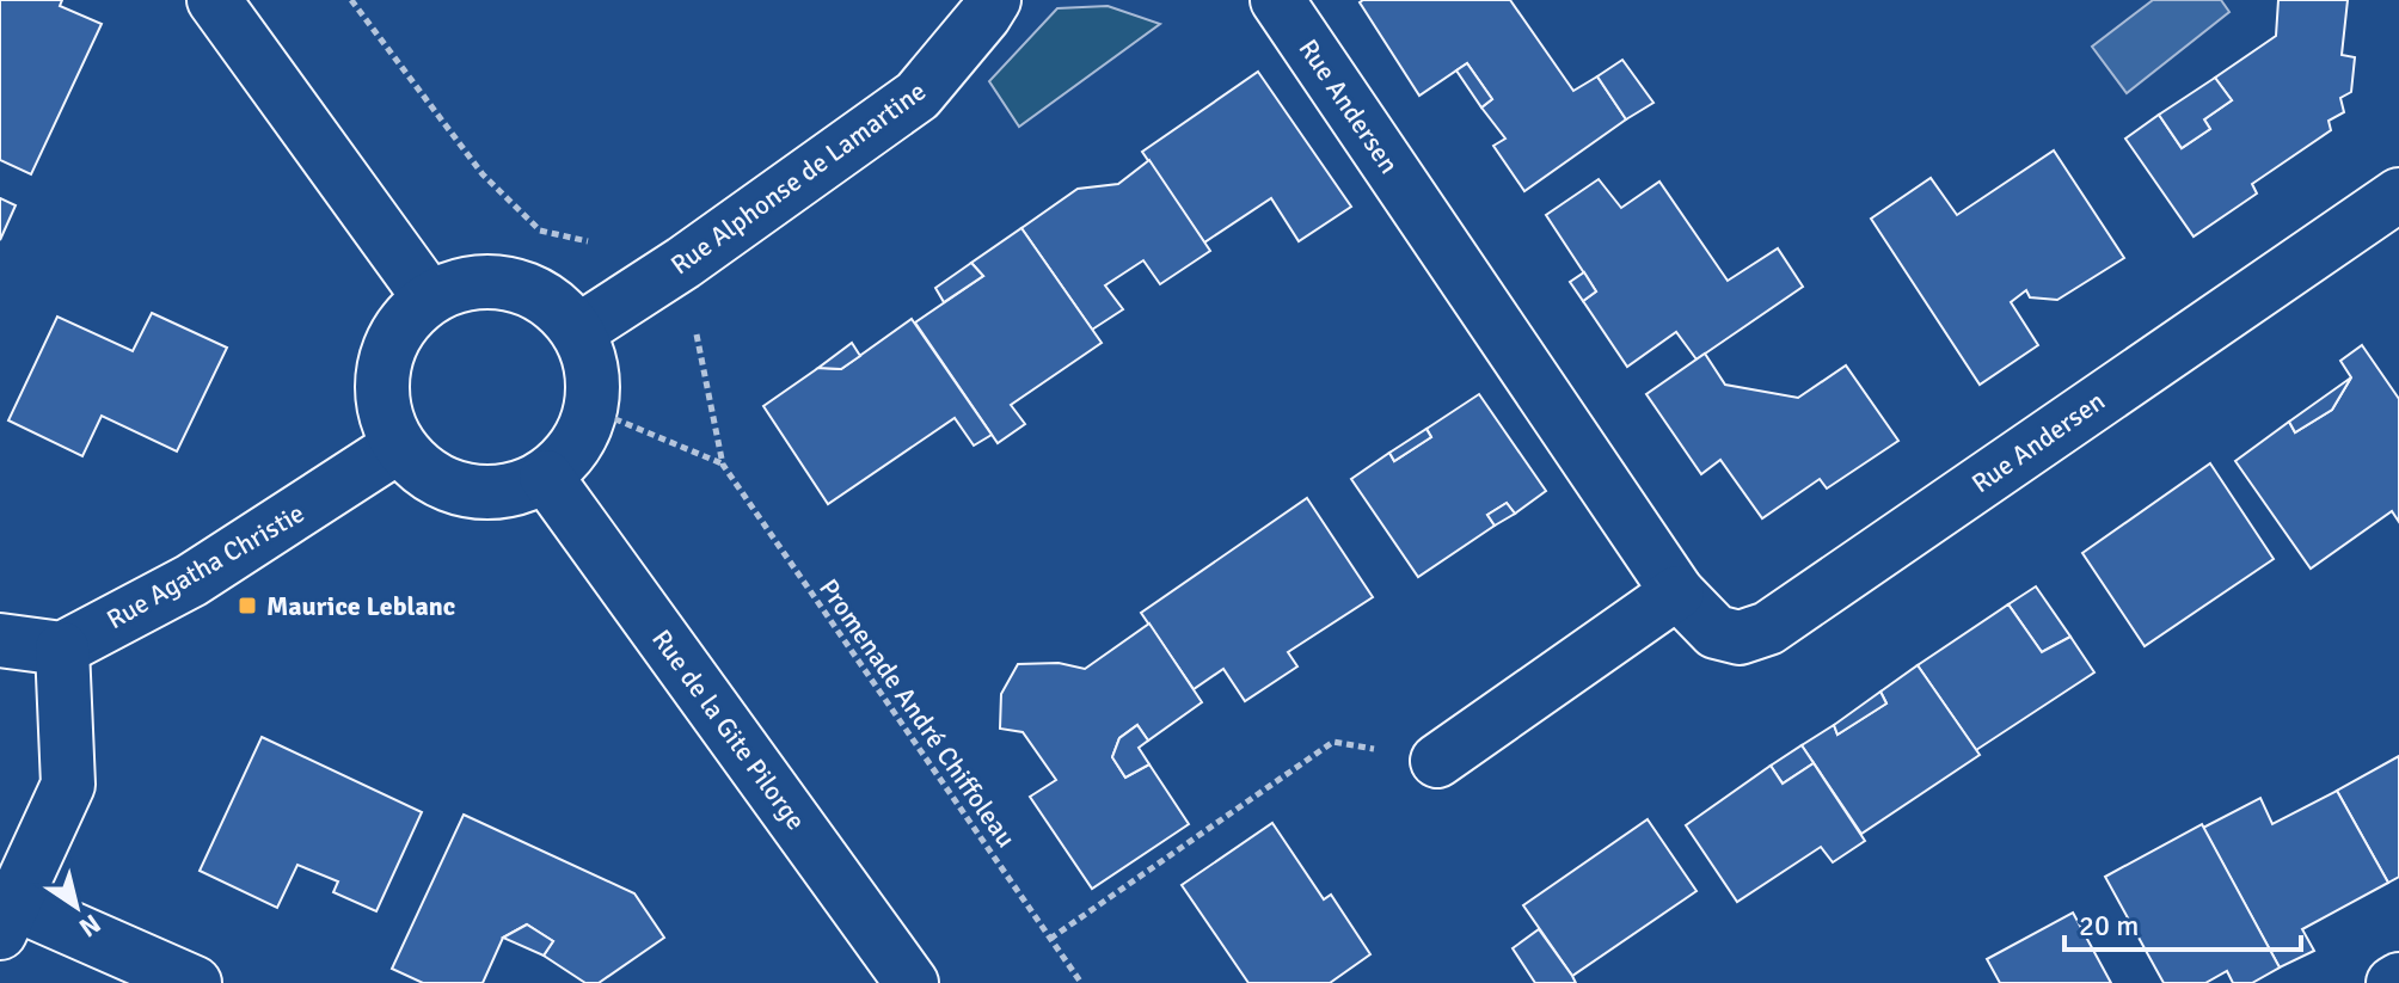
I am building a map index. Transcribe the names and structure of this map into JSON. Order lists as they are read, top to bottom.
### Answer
{
  "streets": {
    "street": [
      "Rue Andersen",
      "Rue Alphonse de Lamartine",
      "Rue Agatha Christie",
      "Rue de la Gite Pilorge"
    ],
    "path": ["Promenade André Chiffoleau"]
  },
  "crossings": [
    ["Rue Alphonse de Lamartine", "Rue Agatha Christie"],
    ["Rue Alphonse de Lamartine", "Rue de la Gite Pilorge"],
    ["Rue Agatha Christie", "Rue de la Gite Pilorge"]
  ],
  "places": {
    "transit": ["Maurice Leblanc"]
  },
  "scale_bar": "20 m",
  "north": "bottom right"
}
